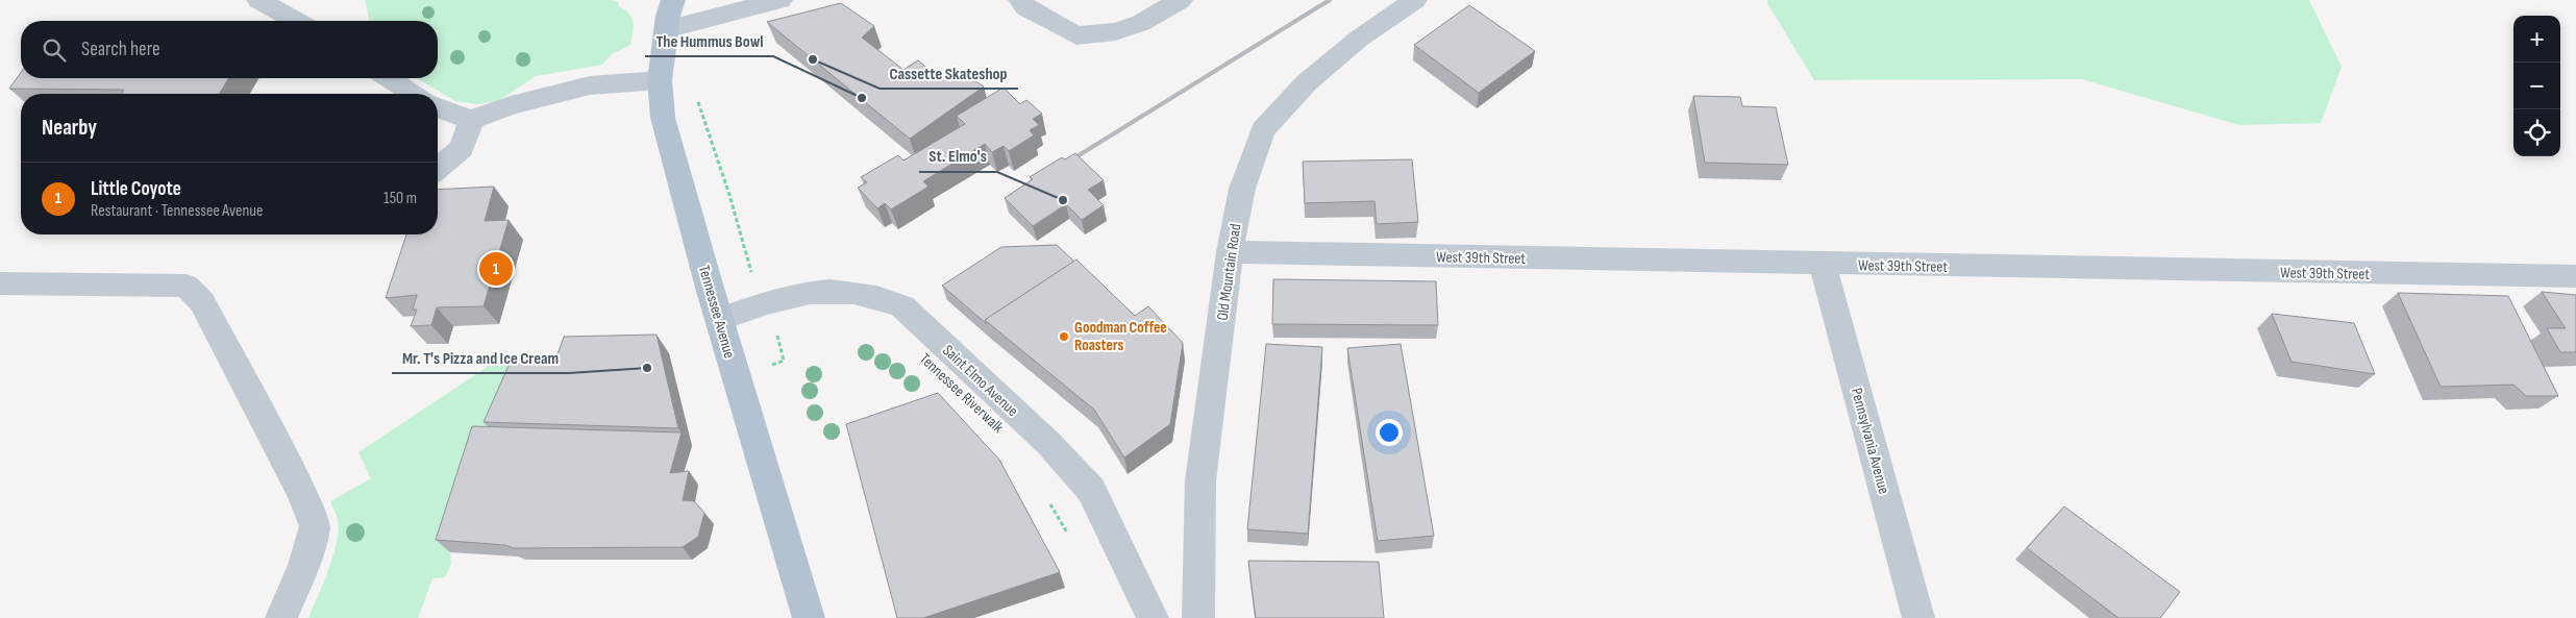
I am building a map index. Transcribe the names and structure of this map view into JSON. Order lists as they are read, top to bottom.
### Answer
{
  "streets": {
    "main road": ["Tennessee Avenue"],
    "street": [
      "West 39th Street",
      "Old Mountain Road",
      "Saint Elmo Avenue",
      "Pennsylvania Avenue"
    ]
  },
  "crossings": [
    ["West 39th Street", "Old Mountain Road"],
    ["West 39th Street", "Pennsylvania Avenue"],
    ["Tennessee Avenue", "Saint Elmo Avenue"]
  ],
  "places": [
    "Cassette Skateshop",
    "The Hummus Bowl",
    "St. Elmo's",
    "Goodman Coffee Roasters",
    "Mr. T's Pizza and Ice Cream"
  ],
  "page": {
    "map_buttons": ["+", "−"],
    "search": "Search here",
    "heading": "Nearby",
    "list": [
      {
        "mark": "1",
        "name": "Little Coyote",
        "note": "Restaurant · Tennessee Avenue",
        "value": "150 m"
      }
    ],
    "pins": "1"
  }
}
